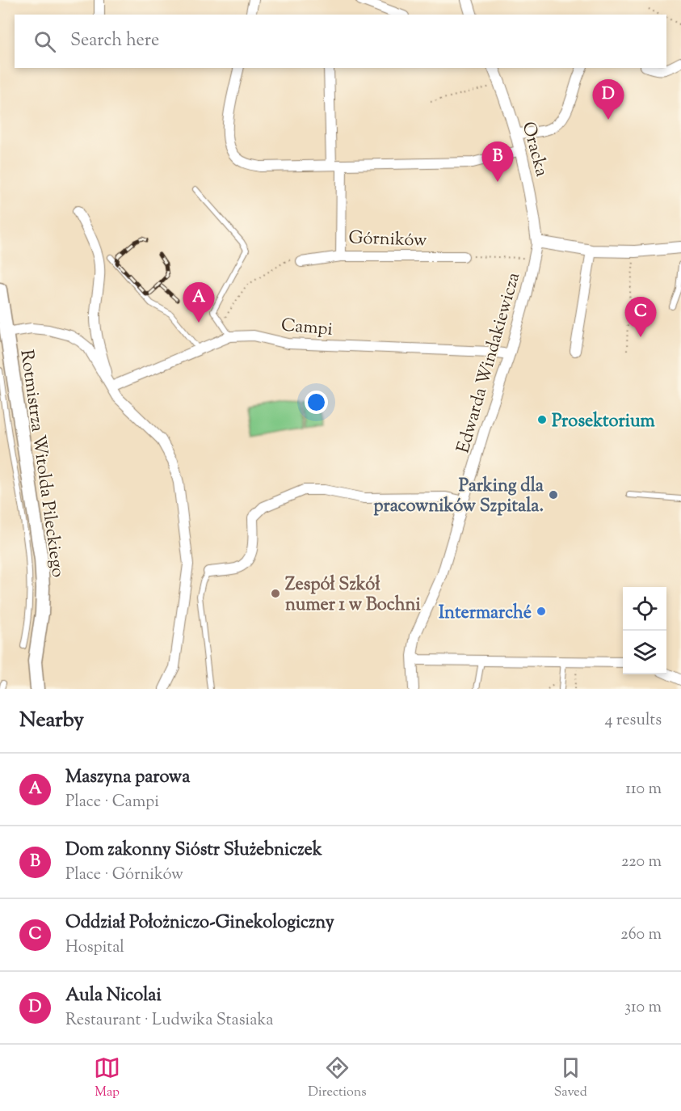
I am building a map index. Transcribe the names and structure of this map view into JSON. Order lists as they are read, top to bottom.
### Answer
{
  "streets": {
    "main road": ["Rotmistrza Witolda Pileckiego"],
    "street": [
      "Oracka",
      "Górników",
      "Campi",
      "Edwarda Windakiewicza"
    ]
  },
  "crossings": [
    ["Oracka", "Edwarda Windakiewicza"],
    ["Campi", "Edwarda Windakiewicza"]
  ],
  "places": [
    "Prosektorium",
    "Parking dla pracowników Szpitala.",
    "Zespół Szkół numer 1 w Bochni",
    "Intermarché"
  ],
  "page": {
    "search": "Search here",
    "pins": [
      "D",
      "B",
      "A",
      "C"
    ],
    "heading": ["Nearby", "4 results"],
    "list": [
      {
        "mark": "A",
        "name": "Maszyna parowa",
        "note": "Place · Campi",
        "value": "110 m"
      },
      {
        "mark": "B",
        "name": "Dom zakonny Sióstr Służebniczek",
        "note": "Place · Górników",
        "value": "220 m"
      },
      {
        "mark": "C",
        "name": "Oddział Położniczo-Ginekologiczny",
        "note": "Hospital",
        "value": "260 m"
      },
      {
        "mark": "D",
        "name": "Aula Nicolai",
        "note": "Restaurant · Ludwika Stasiaka",
        "value": "310 m"
      }
    ],
    "nav": ["Map", "Directions", "Saved"]
  }
}
